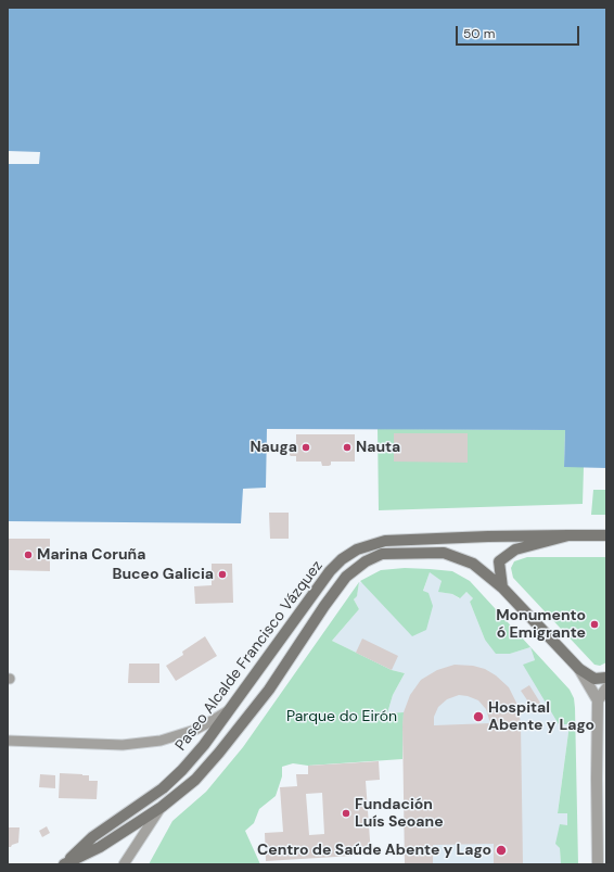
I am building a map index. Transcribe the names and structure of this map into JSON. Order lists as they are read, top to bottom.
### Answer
{
  "streets": {
    "main road": ["Paseo Alcalde Francisco Vázquez"]
  },
  "parks": ["Parque do Eirón"],
  "places": [
    "Nauga",
    "Nauta",
    "Marina Coruña",
    "Buceo Galicia",
    "Monumento ó Emigrante",
    "Hospital Abente y Lago",
    "Fundación Luís Seoane",
    "Centro de Saúde Abente y Lago"
  ],
  "scale_bar": "50 m"
}
